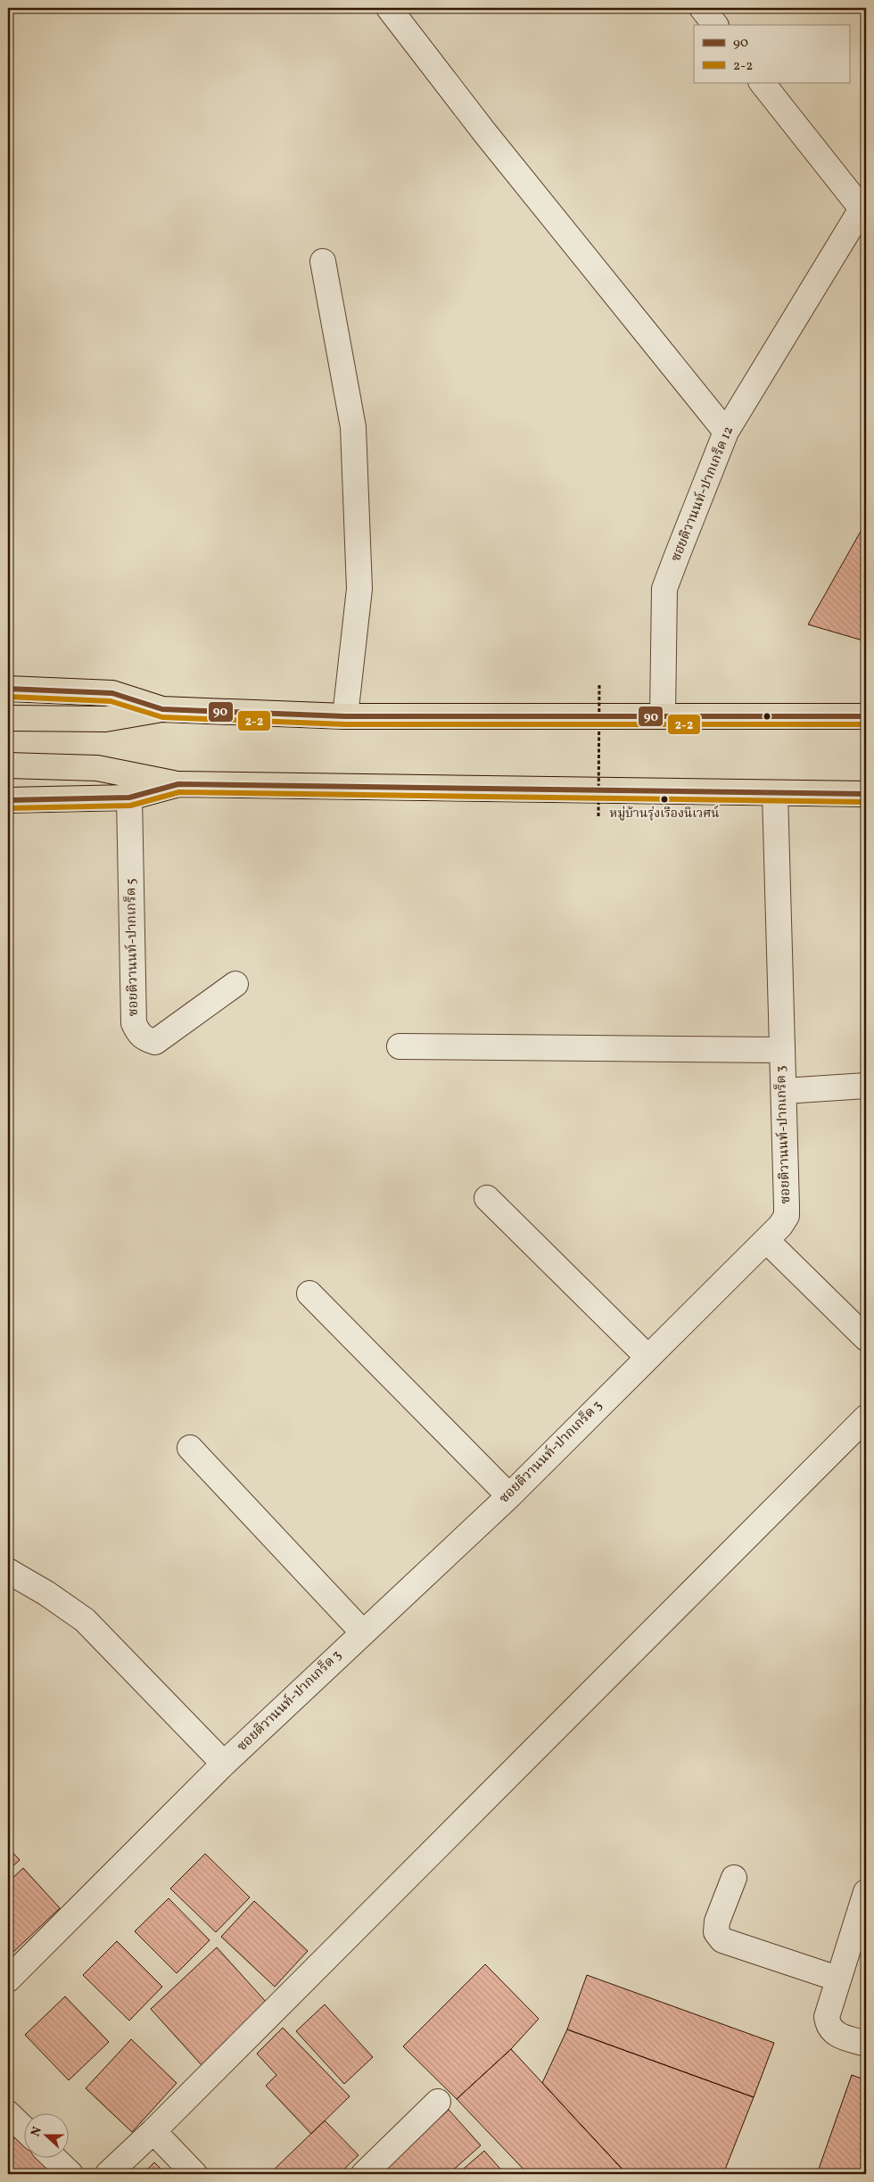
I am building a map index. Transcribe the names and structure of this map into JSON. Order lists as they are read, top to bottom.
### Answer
{
  "streets": {
    "street": ["ซฮยติวานนท์-ปากเกร็ด 12", "ซอยติวานนท์-ปากเกร็ด 5", "ซอยติวานนท์-ปากเกร็ด 3"]
  },
  "places": ["หมู่บ้านรุ่งเรืองนิเวศน์"],
  "lines": ["transit line 90", "transit line 2-2"],
  "legend": ["90", "2-2"],
  "north": "left"
}
